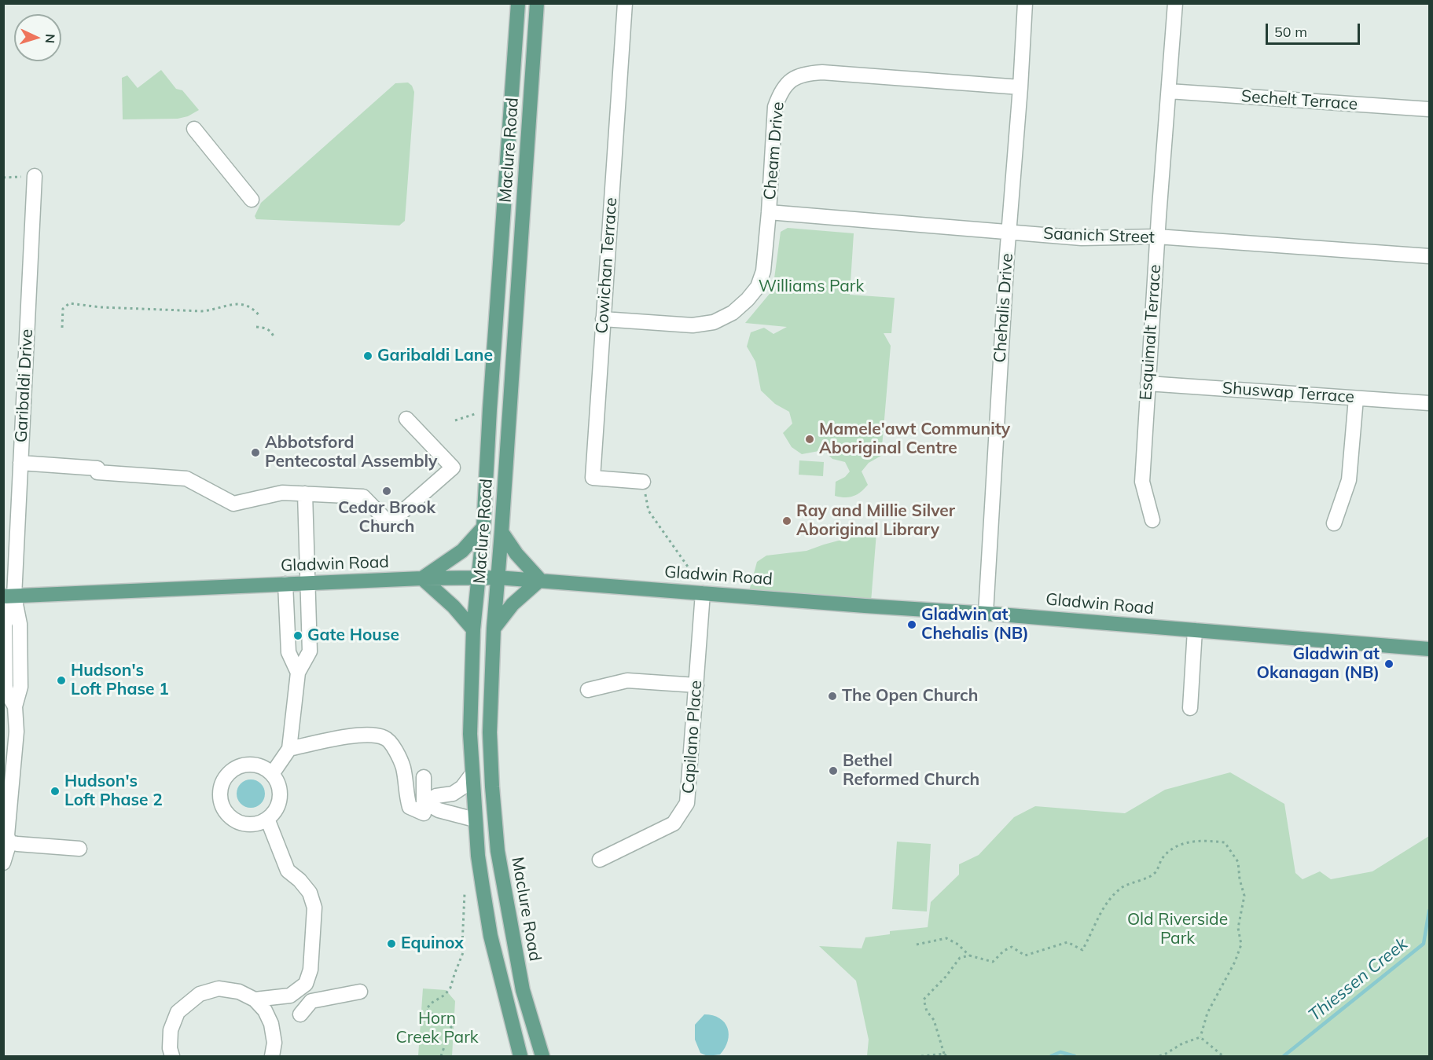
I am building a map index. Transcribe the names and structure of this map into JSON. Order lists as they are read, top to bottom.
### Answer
{
  "streets": {
    "main road": ["Maclure Road", "Gladwin Road"],
    "street": [
      "Sechelt Terrace",
      "Cheam Drive",
      "Saanich Street",
      "Cowichan Terrace",
      "Chehalis Drive",
      "Esquimalt Terrace",
      "Garibaldi Drive",
      "Shuswap Terrace",
      "Capilano Place"
    ]
  },
  "crossings": [
    ["Sechelt Terrace", "Esquimalt Terrace"],
    ["Maclure Road", "Gladwin Road"],
    ["Cheam Drive", "Saanich Street"],
    ["Cheam Drive", "Cowichan Terrace"],
    ["Cheam Drive", "Chehalis Drive"],
    ["Saanich Street", "Chehalis Drive"],
    ["Saanich Street", "Esquimalt Terrace"],
    ["Chehalis Drive", "Gladwin Road"],
    ["Esquimalt Terrace", "Shuswap Terrace"],
    ["Garibaldi Drive", "Gladwin Road"],
    ["Gladwin Road", "Capilano Place"]
  ],
  "water": ["Thiessen Creek"],
  "parks": ["Williams Park", "Old Riverside Park", "Horn Creek Park"],
  "places": [
    "Garibaldi Lane",
    "Mamele'awt Community Aboriginal Centre",
    "Abbotsford Pentecostal Assembly",
    "Cedar Brook Church",
    "Ray and Millie Silver Aboriginal Library",
    "Gladwin at Chehalis (NB)",
    "Gate House",
    "Gladwin at Okanagan (NB)",
    "Hudson's Loft Phase 1",
    "The Open Church",
    "Bethel Reformed Church",
    "Hudson's Loft Phase 2",
    "Equinox"
  ],
  "scale_bar": "50 m",
  "north": "right"
}
